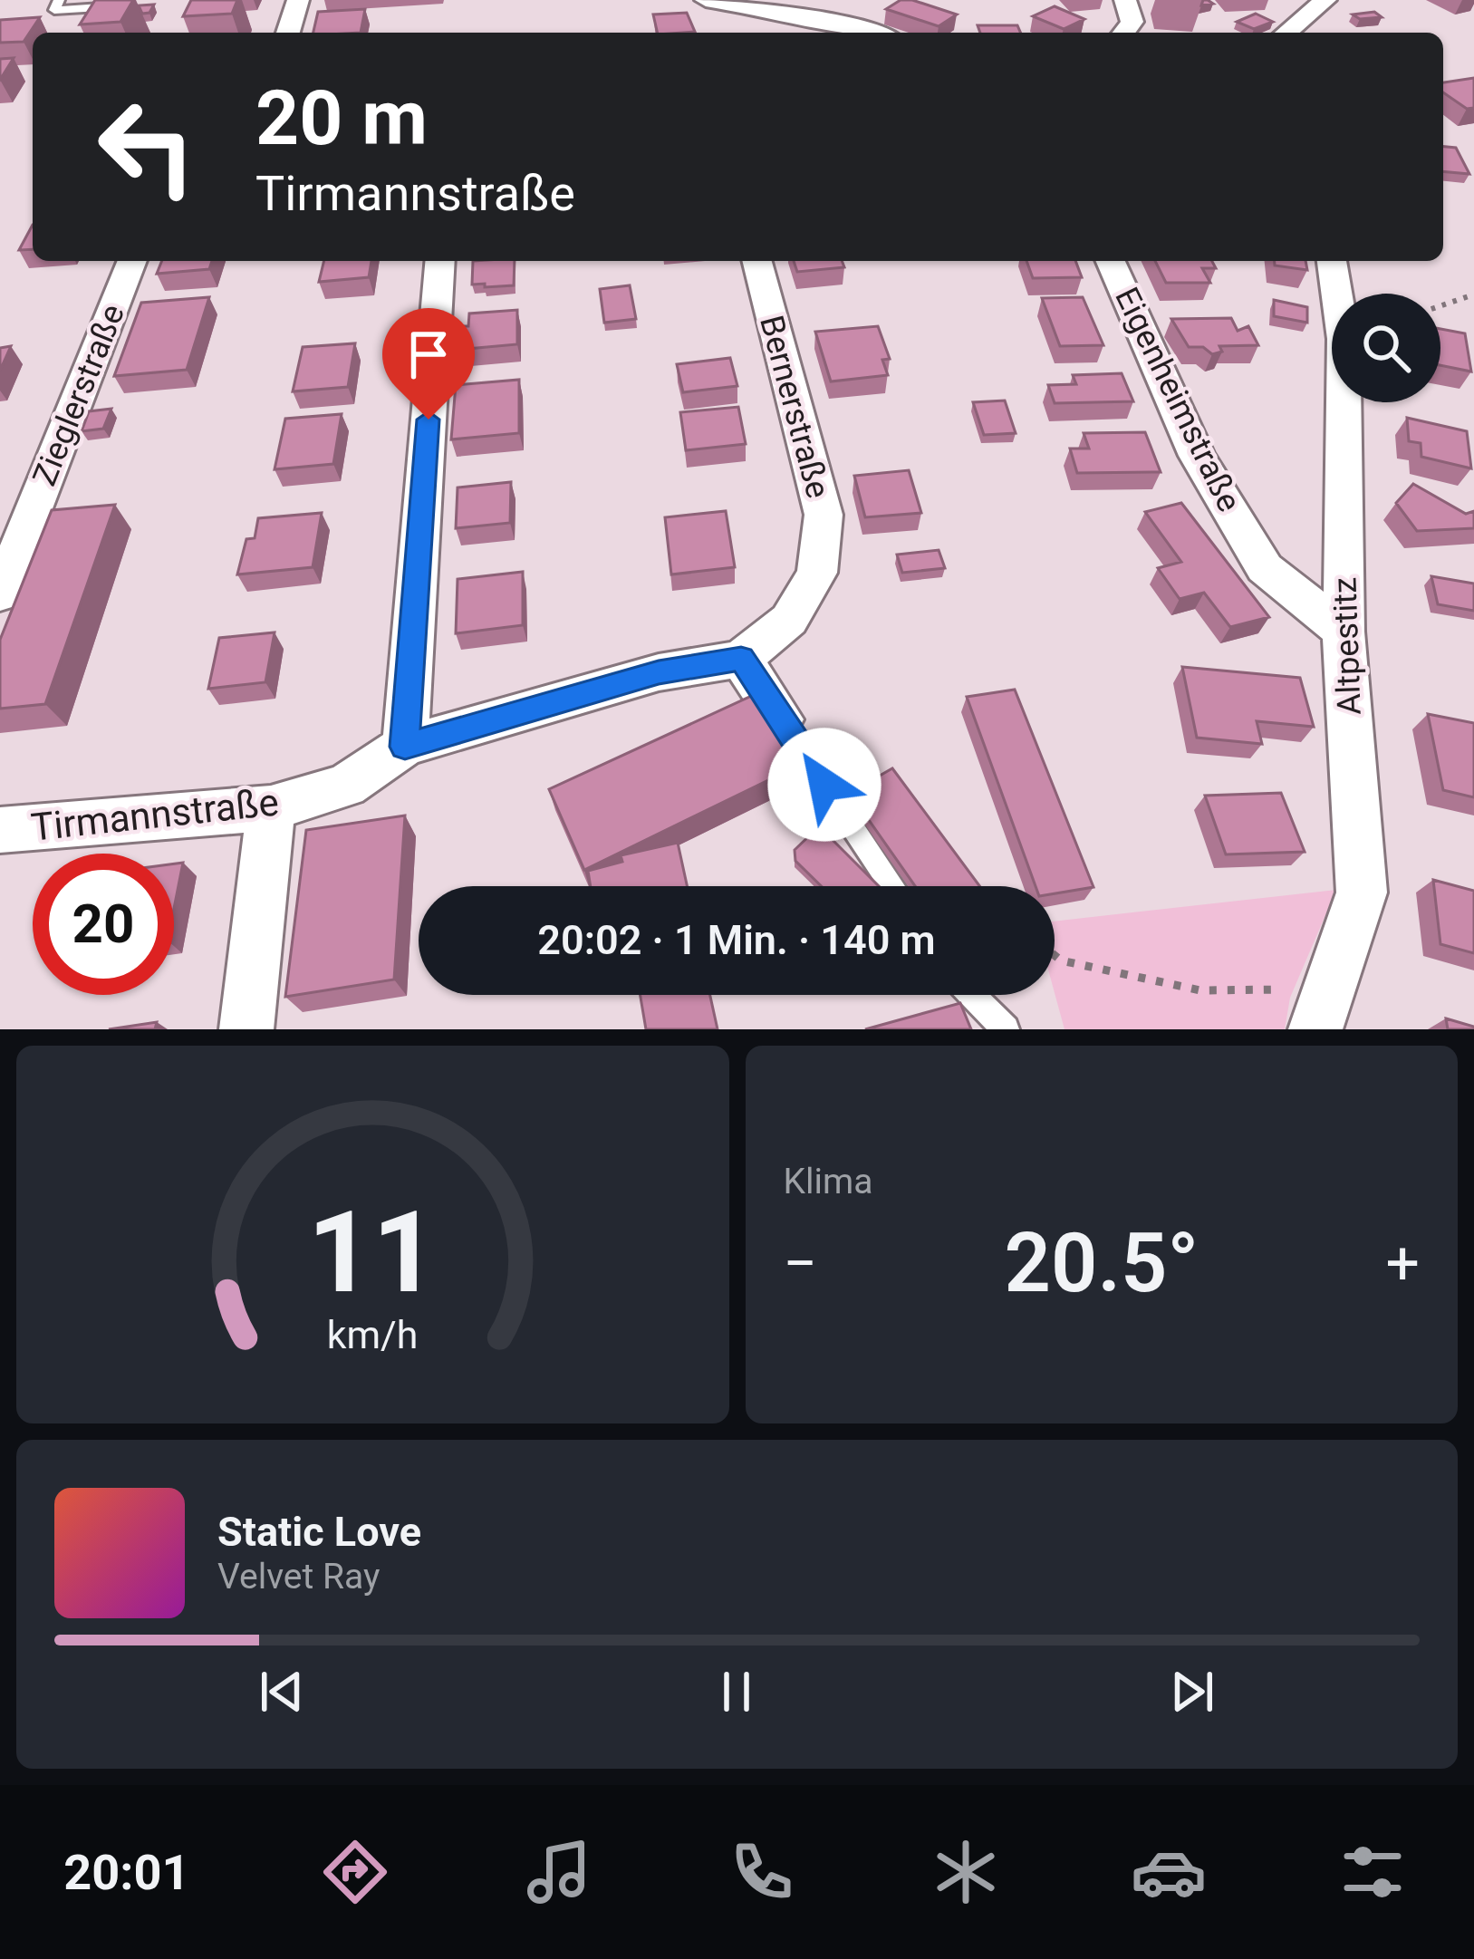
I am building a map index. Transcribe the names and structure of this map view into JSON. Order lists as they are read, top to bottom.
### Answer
{
  "streets": {
    "street": [
      "Zieglerstraße",
      "Eigenheimstraße",
      "Bernerstraße",
      "Altpestitz",
      "Tirmannstraße"
    ]
  },
  "crossings": [
    ["Eigenheimstraße", "Altpestitz"],
    ["Bernerstraße", "Tirmannstraße"]
  ],
  "page": {
    "turn": ["20 m", "Tirmannstraße"],
    "limit": "20",
    "trip": "20:02 · 1 Min. · 140 m",
    "tile": "Klima",
    "heat": ["−", "20.5°", "+"],
    "song": ["Static Love", "Velvet Ray"],
    "tabs": "20:01",
    "gauge": ["11", "km/h"]
  }
}
